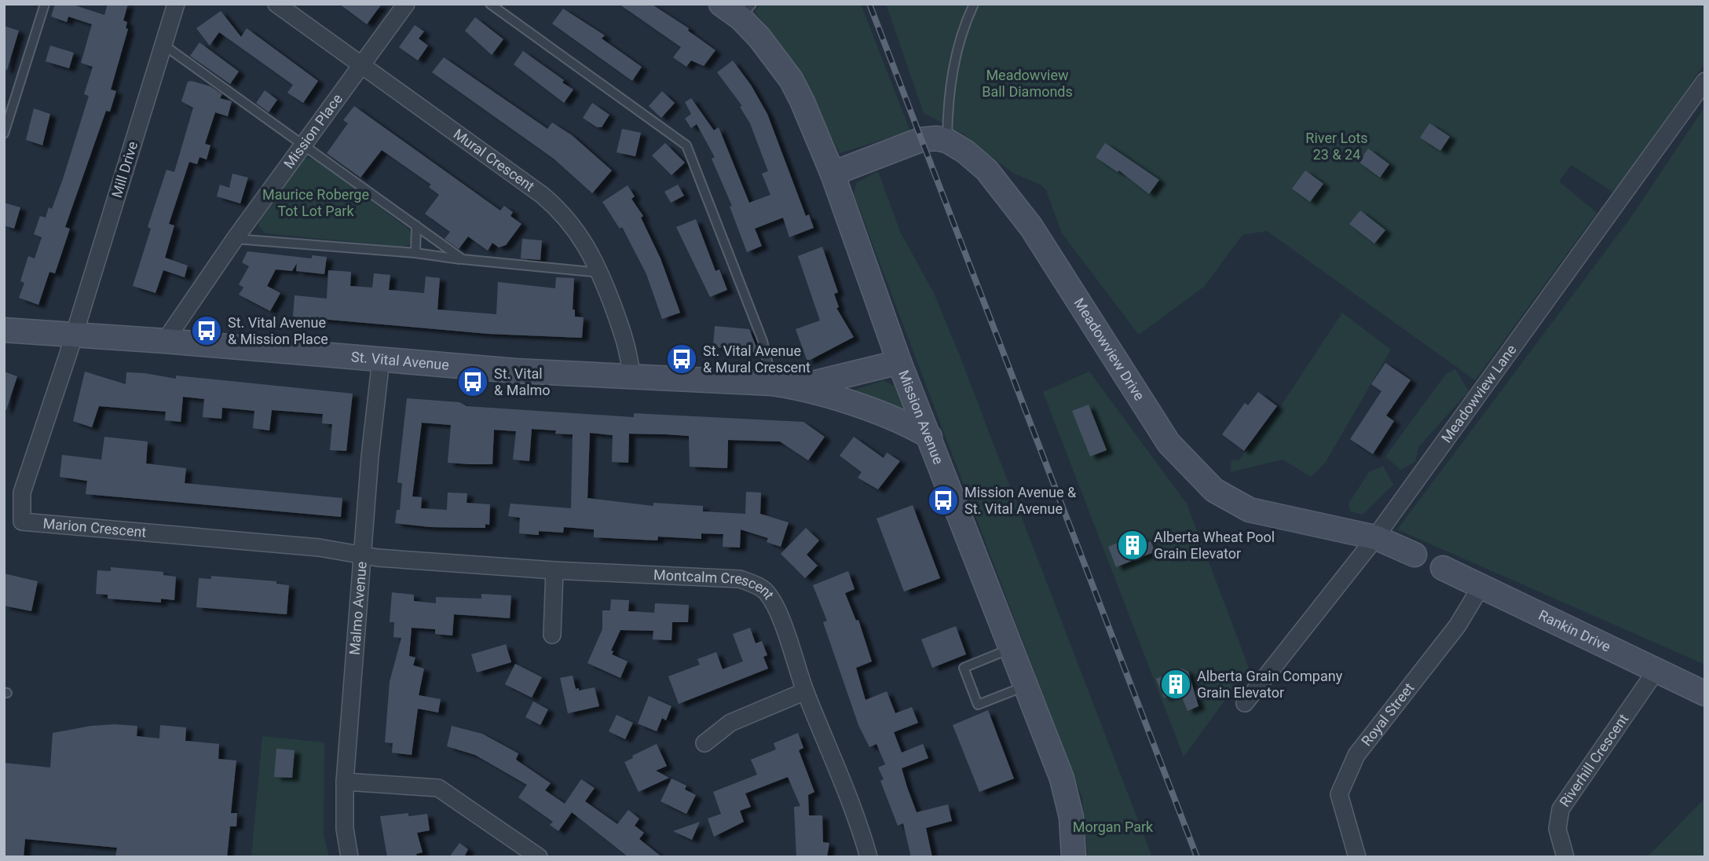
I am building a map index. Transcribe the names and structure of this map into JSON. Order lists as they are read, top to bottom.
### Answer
{
  "streets": {
    "street": [
      "Mission Place",
      "Mural Crescent",
      "Mill Drive",
      "Meadowview Drive",
      "St. Vital Avenue",
      "Meadowview Lane",
      "Mission Avenue",
      "Marion Crescent",
      "Montcalm Crescent",
      "Malmo Avenue",
      "Rankin Drive",
      "Royal Street",
      "Riverhill Crescent"
    ]
  },
  "crossings": [
    ["Mission Place", "Mural Crescent"],
    ["Mission Place", "St. Vital Avenue"],
    ["Mural Crescent", "St. Vital Avenue"],
    ["Mill Drive", "St. Vital Avenue"],
    ["Mill Drive", "Marion Crescent"],
    ["Meadowview Drive", "Meadowview Lane"],
    ["St. Vital Avenue", "Mission Avenue"],
    ["St. Vital Avenue", "Marion Crescent"],
    ["St. Vital Avenue", "Malmo Avenue"],
    ["Marion Crescent", "Montcalm Crescent"],
    ["Marion Crescent", "Malmo Avenue"],
    ["Montcalm Crescent", "Malmo Avenue"],
    ["Rankin Drive", "Royal Street"],
    ["Rankin Drive", "Riverhill Crescent"]
  ],
  "parks": [
    "Meadowview Ball Diamonds",
    "River Lots 23 & 24",
    "Maurice Roberge Tot Lot Park",
    "Morgan Park"
  ],
  "places": {
    "bus stop": [
      "St. Vital Avenue & Mission Place",
      "St. Vital Avenue & Mural Crescent",
      "St. Vital & Malmo",
      "Mission Avenue & St. Vital Avenue"
    ],
    "building": ["Alberta Wheat Pool Grain Elevator", "Alberta Grain Company Grain Elevator"]
  }
}
